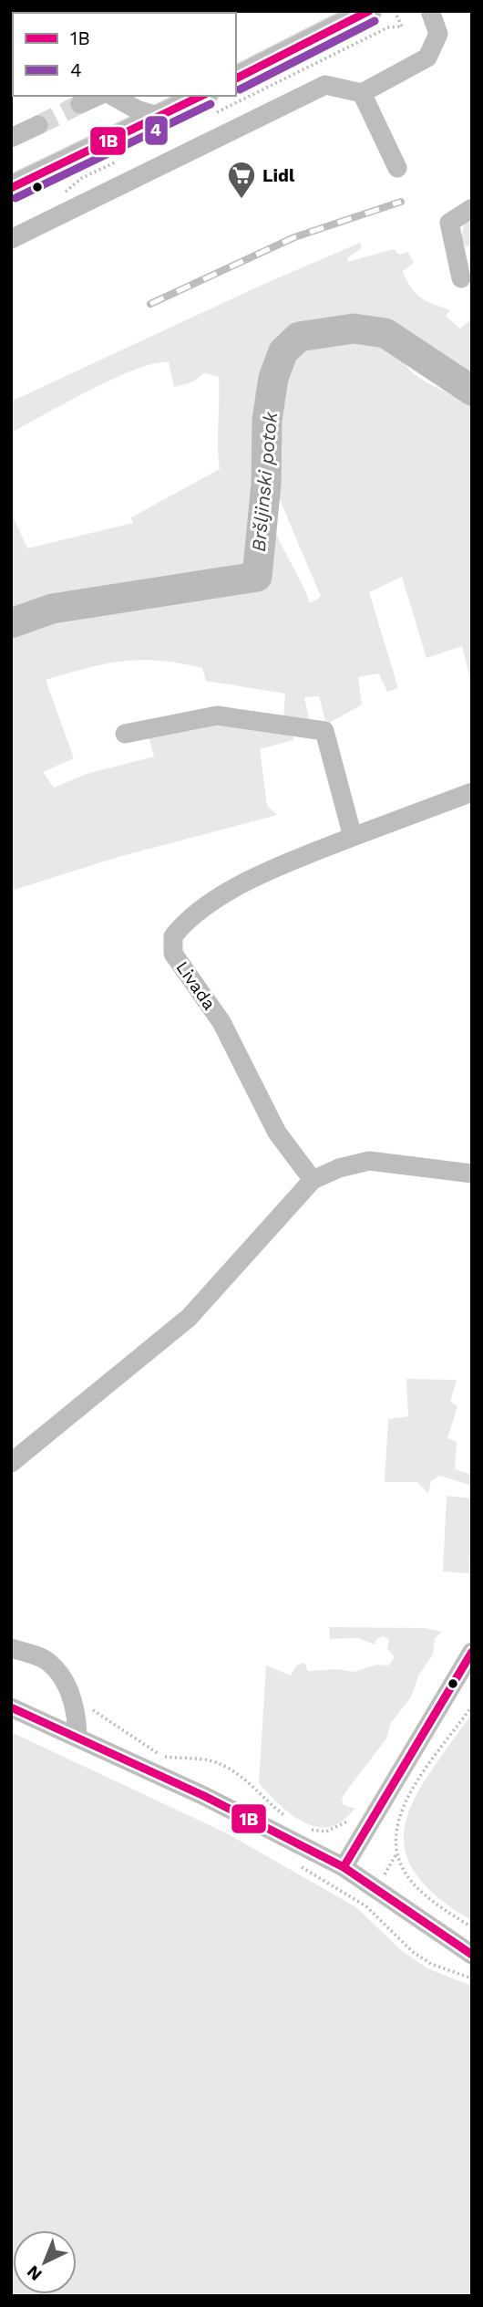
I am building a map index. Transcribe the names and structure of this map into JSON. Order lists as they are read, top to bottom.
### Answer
{
  "streets": {
    "street": ["Livada"]
  },
  "water": ["Bršljinski potok"],
  "places": {
    "supermarket": ["Lidl"]
  },
  "lines": ["transit line 1B", "transit line 4"],
  "legend": ["1B", "4"],
  "north": "bottom left"
}
